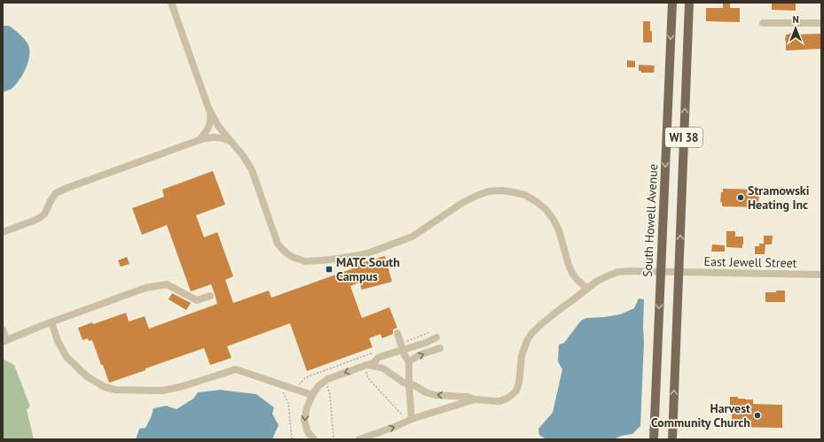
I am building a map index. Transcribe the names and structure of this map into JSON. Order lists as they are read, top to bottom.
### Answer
{
  "streets": {
    "main road": ["WI 38", "South Howell Avenue"],
    "street": ["East Jewell Street"]
  },
  "crossings": [
    ["WI 38", "East Jewell Street"],
    ["South Howell Avenue", "East Jewell Street"]
  ],
  "places": {
    "other": ["Stramowski Heating Inc", "Harvest Community Church"],
    "transit": ["MATC South Campus"]
  },
  "north": "top"
}
